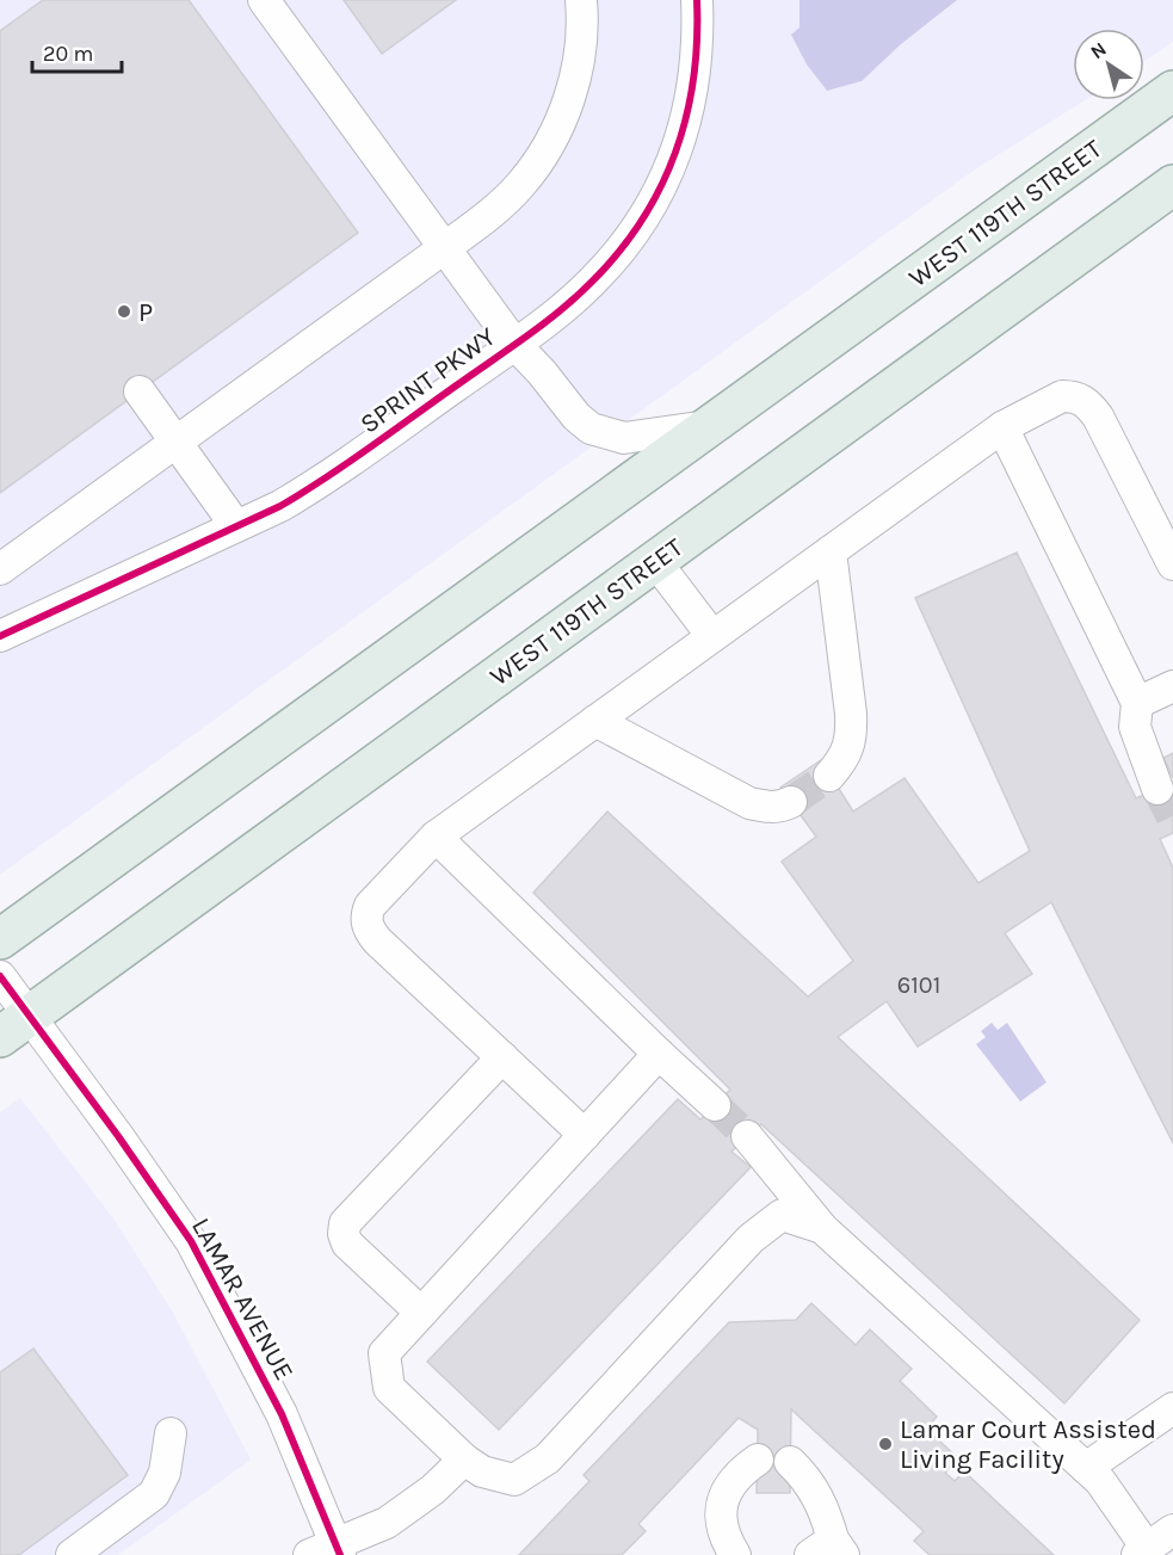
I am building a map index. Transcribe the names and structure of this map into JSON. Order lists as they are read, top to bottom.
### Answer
{
  "streets": {
    "main road": ["WEST 119TH STREET"],
    "street": ["SPRINT PKWY", "LAMAR AVENUE"]
  },
  "crossings": [
    ["WEST 119TH STREET", "LAMAR AVENUE"]
  ],
  "places": ["P", "Lamar Court Assisted Living Facility"],
  "house_numbers": ["6101"],
  "scale_bar": "20 m",
  "north": "top left"
}
